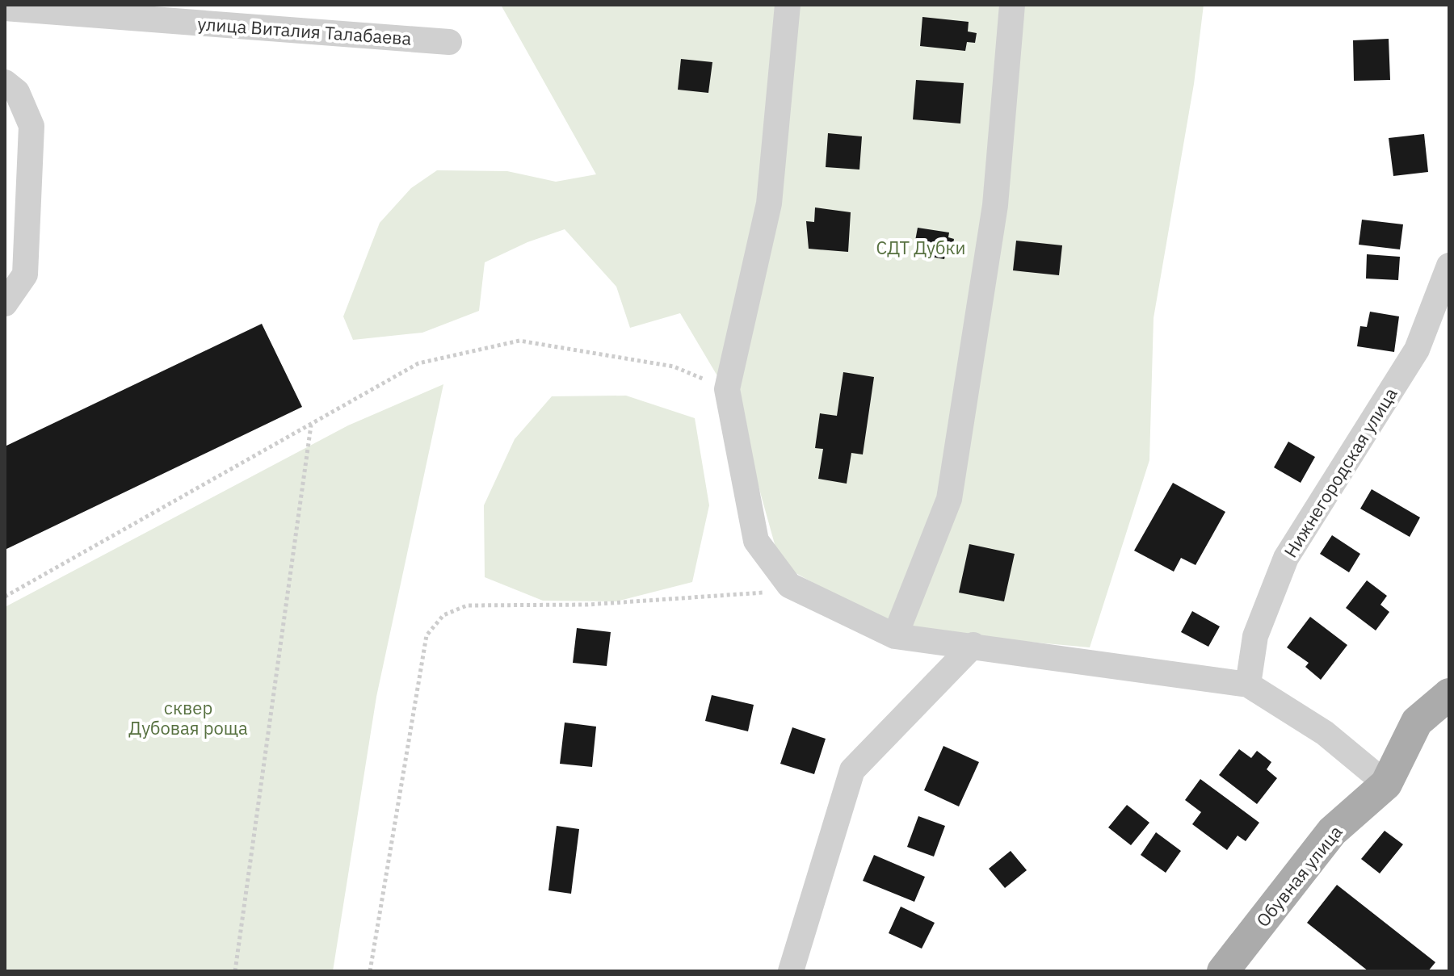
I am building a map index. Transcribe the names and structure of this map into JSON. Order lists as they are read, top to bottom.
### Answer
{
  "streets": {
    "main road": ["Обувная улица"],
    "street": ["улица Виталия Талабаева", "Нижнегородская улица"]
  },
  "parks": ["СДТ Дубки", "сквер Дубовая роща"]
}
